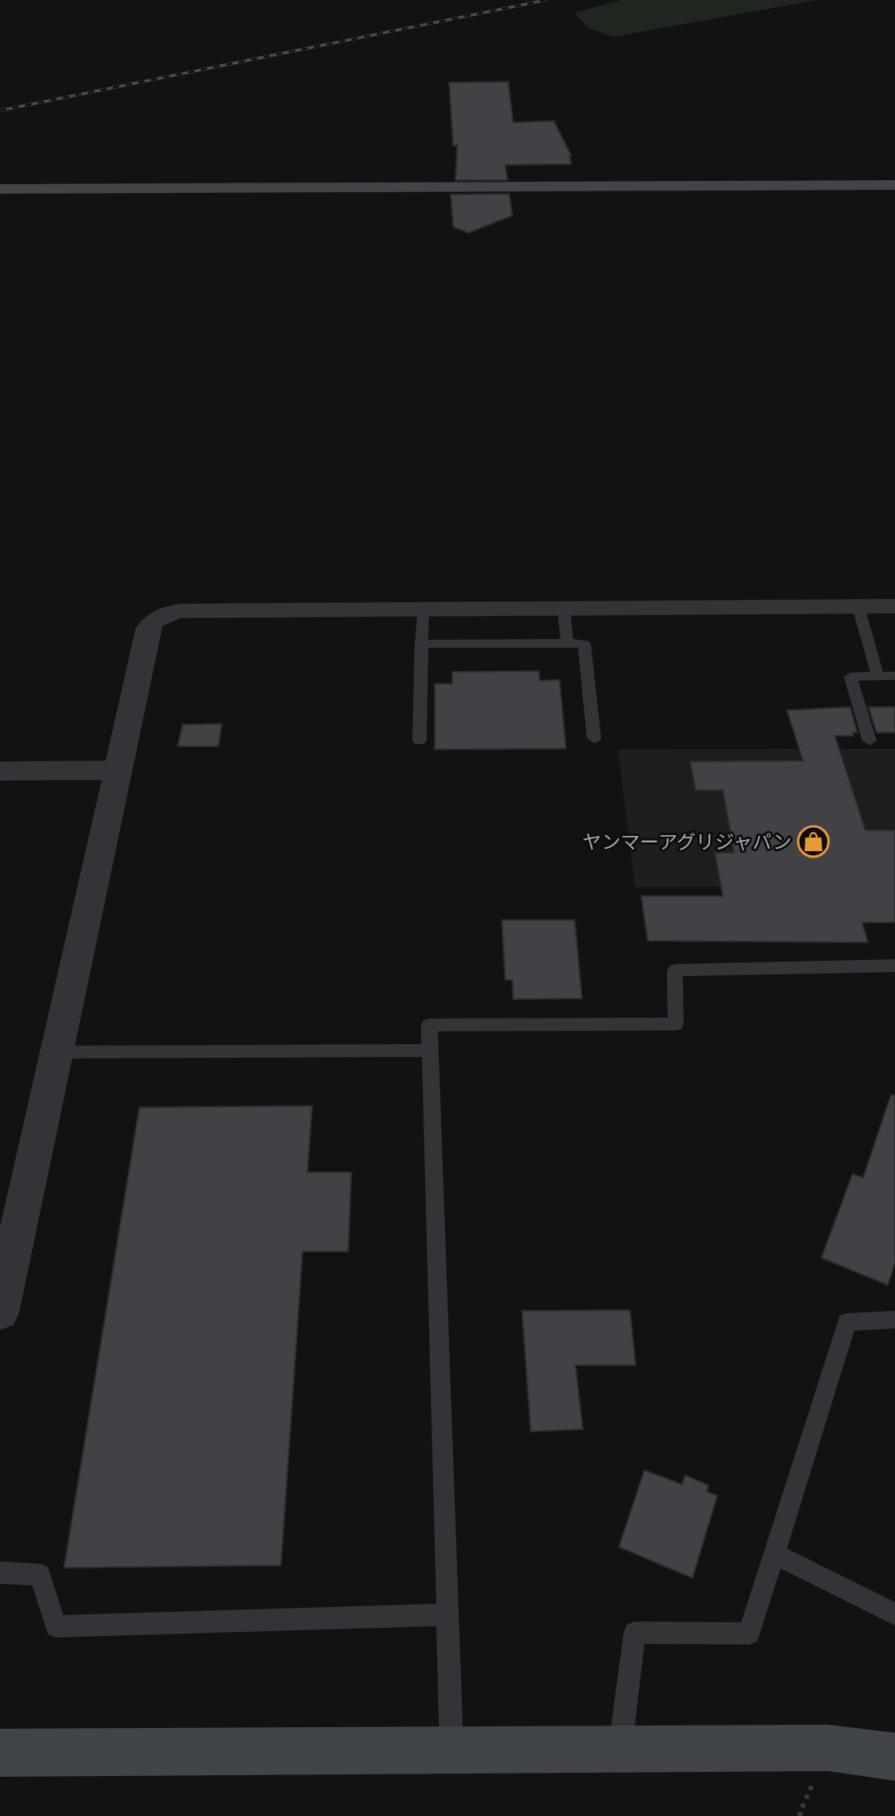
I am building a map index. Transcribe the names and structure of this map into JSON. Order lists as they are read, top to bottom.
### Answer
{
  "places": {
    "shop": ["ヤンマーアグリジャパン"]
  }
}
